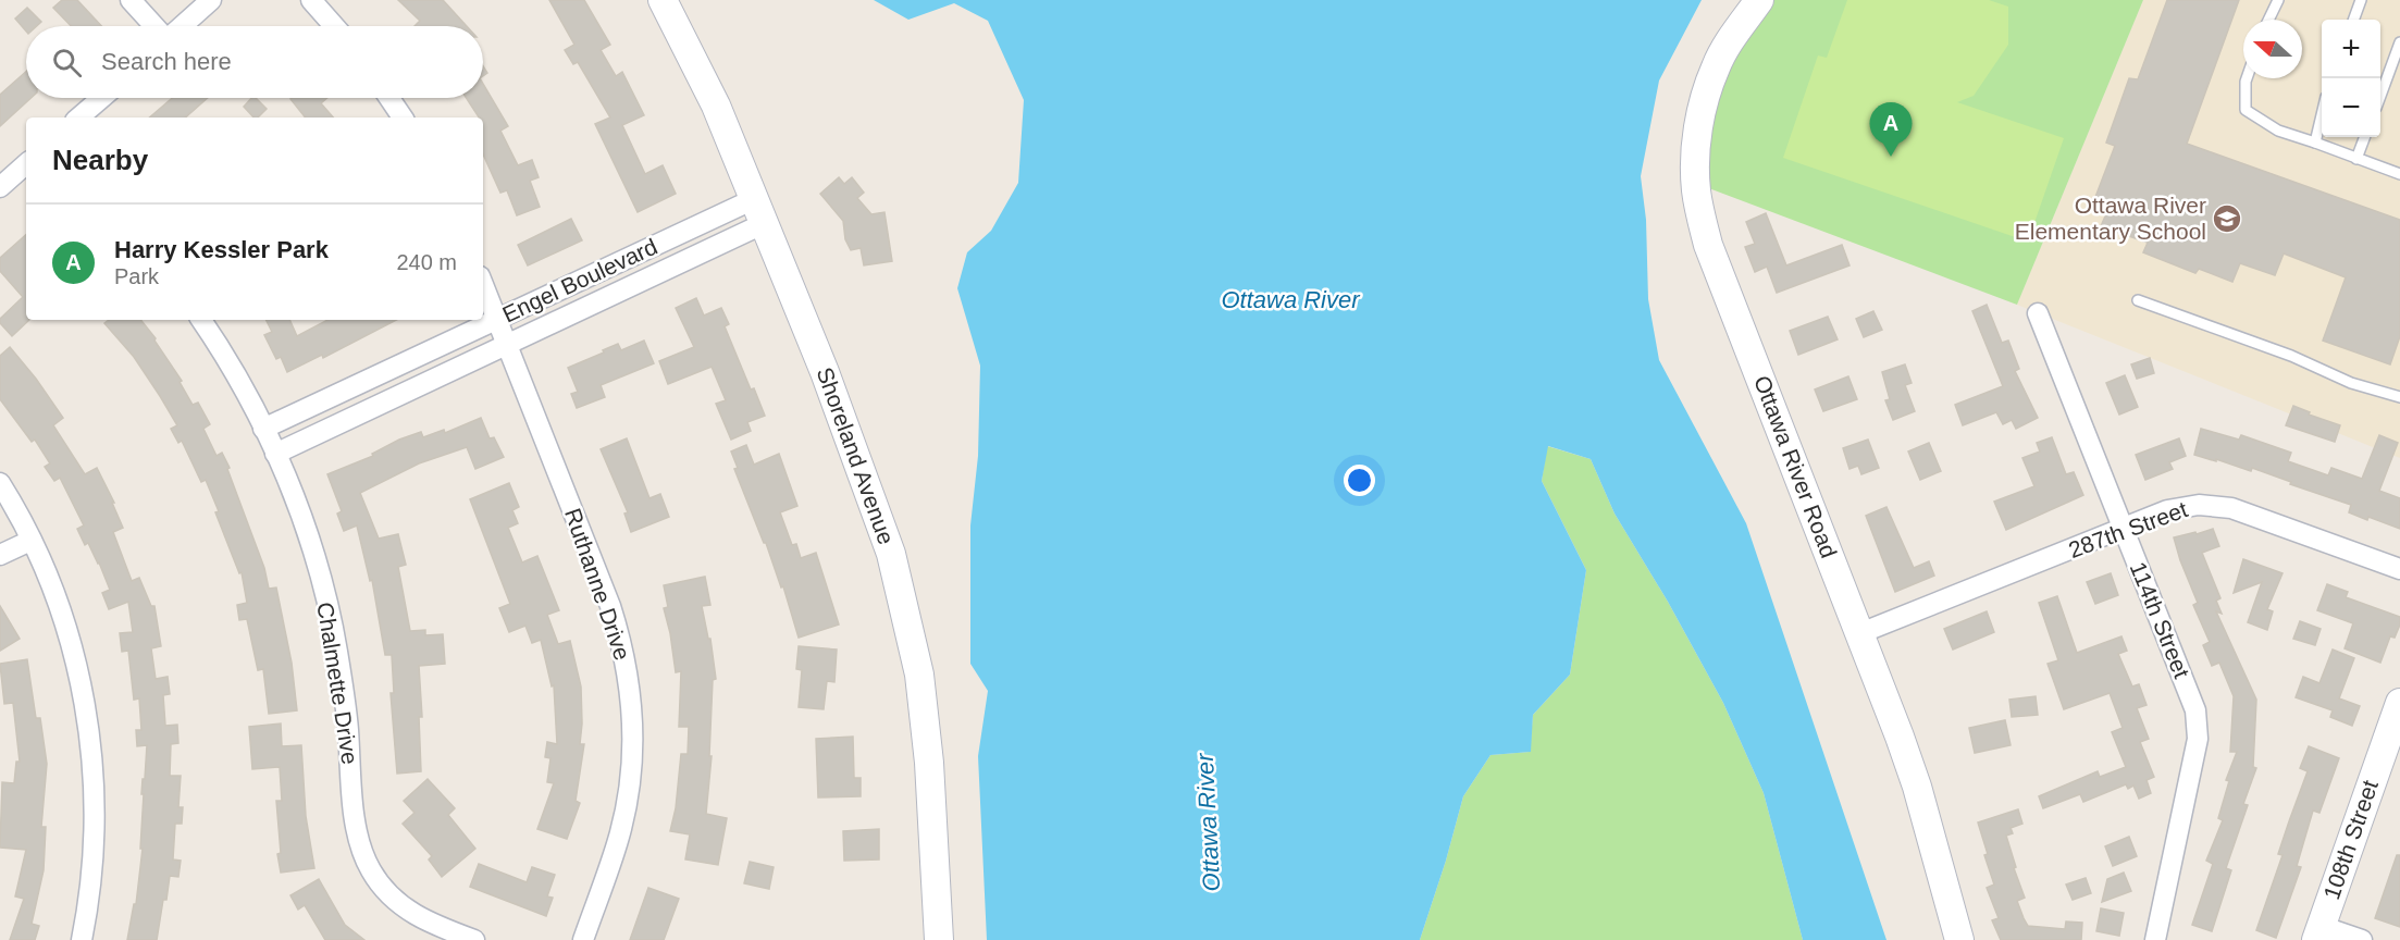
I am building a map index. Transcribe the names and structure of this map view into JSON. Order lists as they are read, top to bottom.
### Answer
{
  "streets": {
    "street": [
      "Engel Boulevard",
      "Shoreland Avenue",
      "Ottawa River Road",
      "287th Street",
      "Ruthanne Drive",
      "114th Street",
      "Chalmette Drive",
      "108th Street"
    ]
  },
  "crossings": [
    ["Engel Boulevard", "Shoreland Avenue"],
    ["Engel Boulevard", "Ruthanne Drive"],
    ["Engel Boulevard", "Chalmette Drive"],
    ["Ottawa River Road", "287th Street"],
    ["287th Street", "114th Street"]
  ],
  "water": ["Ottawa River"],
  "places": {
    "school or university": ["Ottawa River Elementary School"]
  },
  "north": "left",
  "page": {
    "map_buttons": ["+", "−"],
    "search": "Search here",
    "pins": "A",
    "heading": "Nearby",
    "list": [
      {
        "mark": "A",
        "name": "Harry Kessler Park",
        "note": "Park",
        "value": "240 m"
      }
    ]
  }
}
